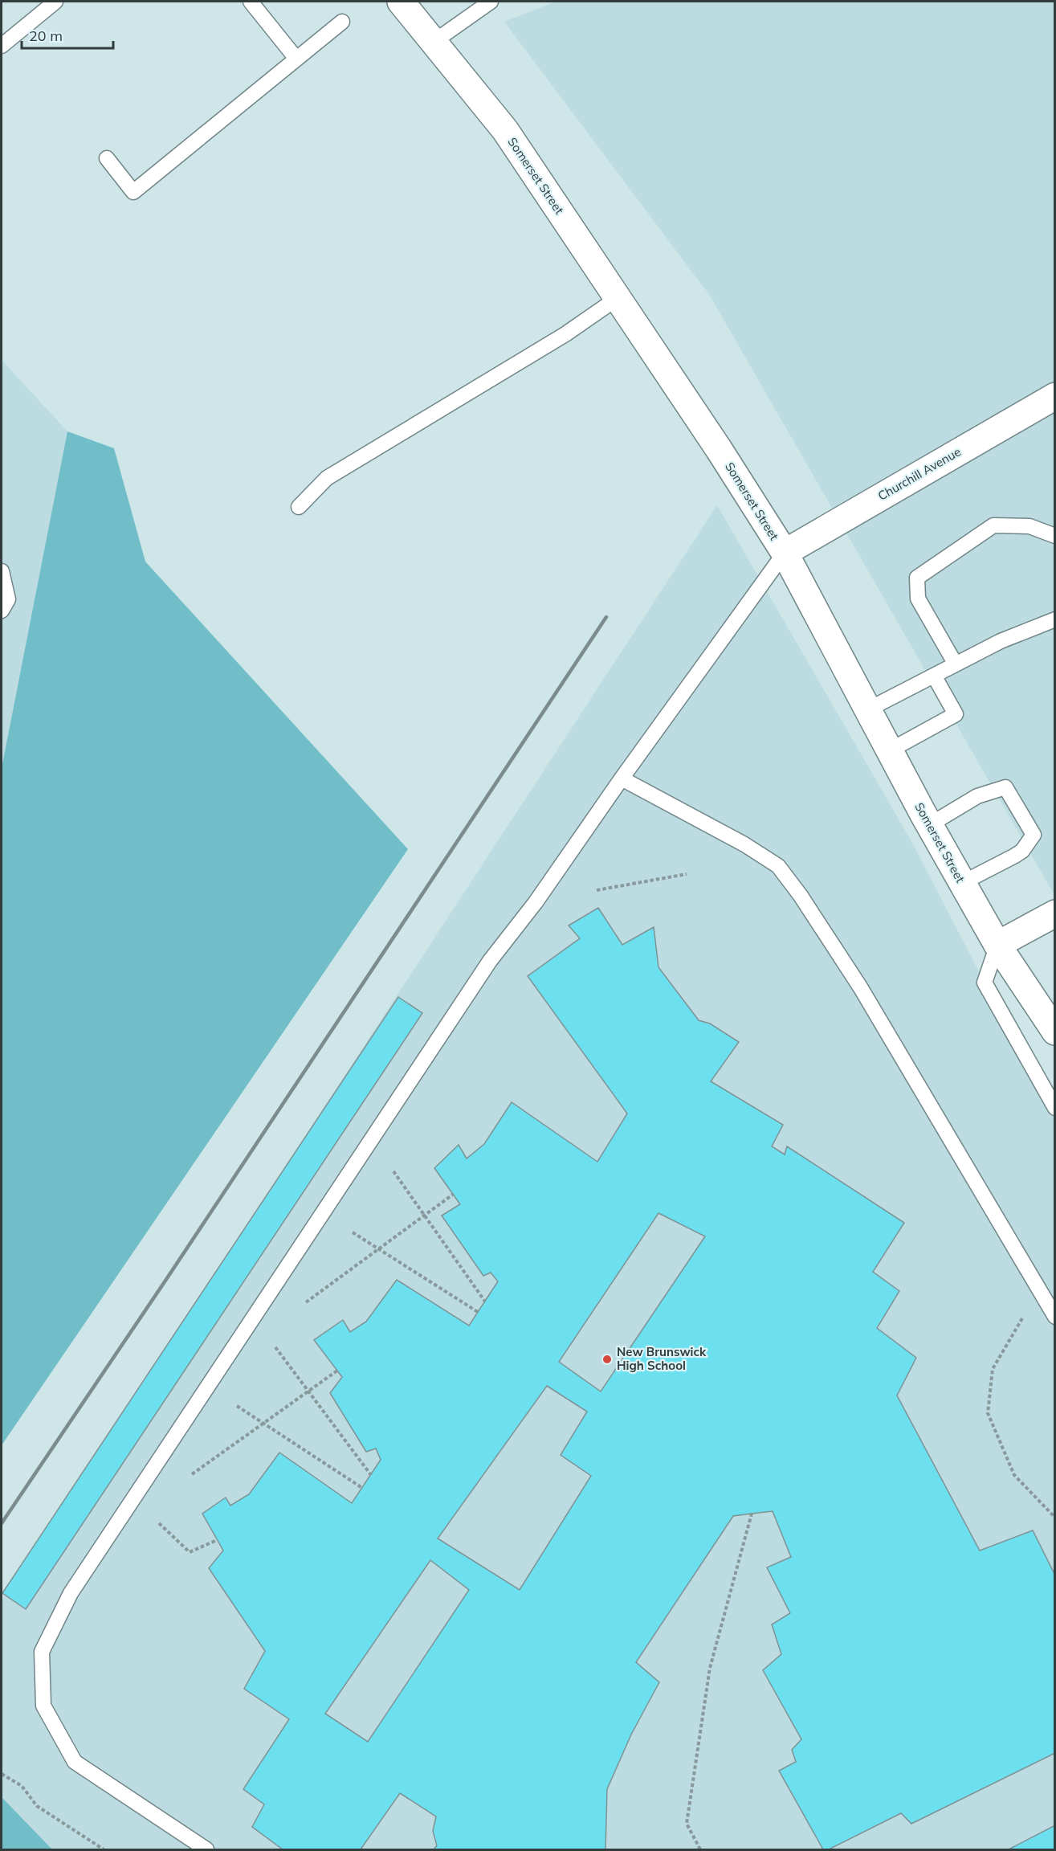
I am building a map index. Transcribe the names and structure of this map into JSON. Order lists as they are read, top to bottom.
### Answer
{
  "streets": {
    "main road": ["Somerset Street", "Churchill Avenue"]
  },
  "crossings": [
    ["Somerset Street", "Churchill Avenue"]
  ],
  "places": ["New Brunswick High School"],
  "scale_bar": "20 m"
}
